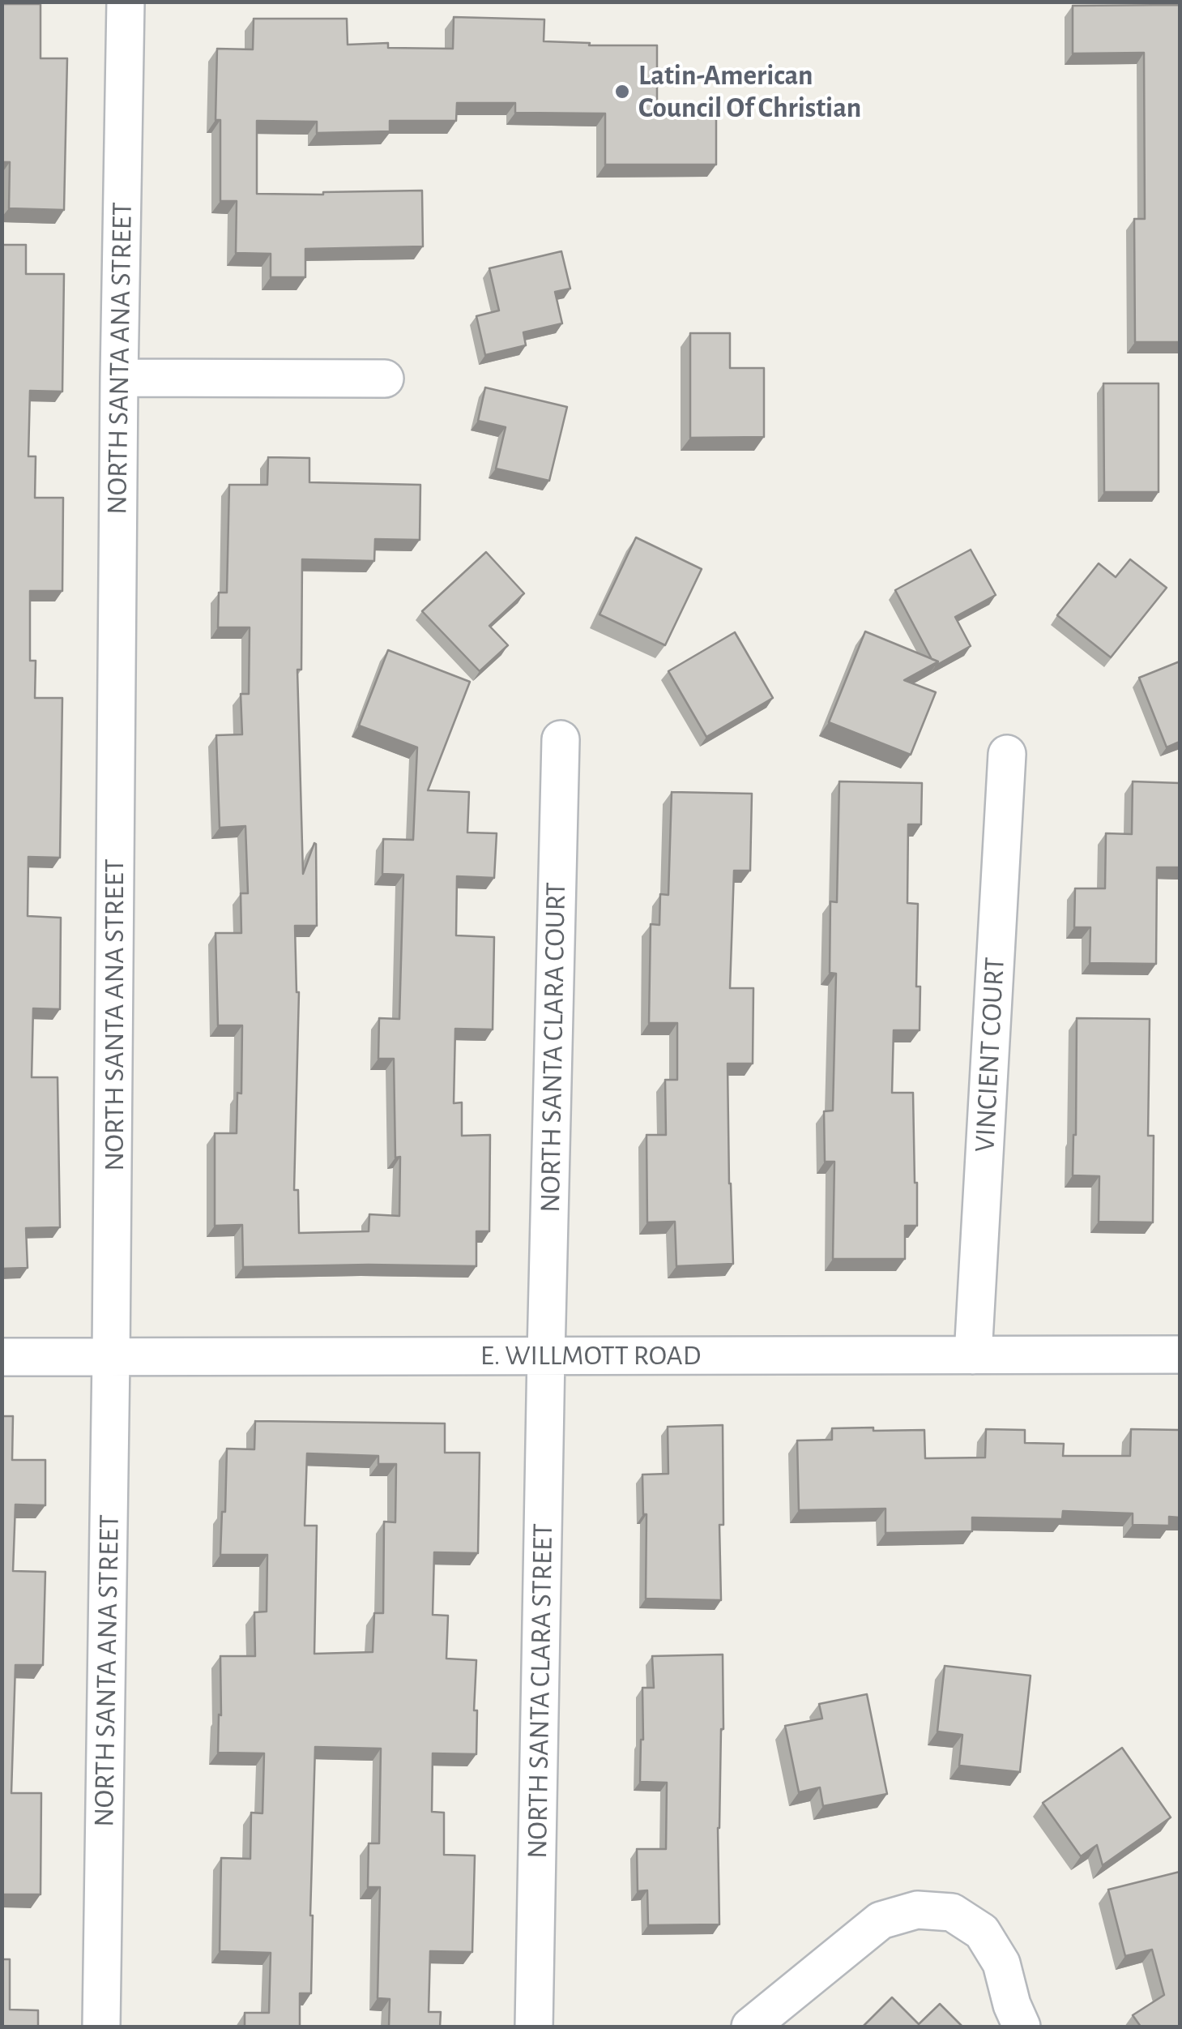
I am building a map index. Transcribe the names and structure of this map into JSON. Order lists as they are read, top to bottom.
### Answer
{
  "streets": {
    "street": [
      "NORTH SANTA ANA STREET",
      "NORTH SANTA CLARA COURT",
      "VINCIENT COURT",
      "E. WILLMOTT ROAD",
      "NORTH SANTA CLARA STREET"
    ]
  },
  "crossings": [
    ["NORTH SANTA ANA STREET", "E. WILLMOTT ROAD"],
    ["NORTH SANTA CLARA COURT", "E. WILLMOTT ROAD"],
    ["NORTH SANTA CLARA COURT", "NORTH SANTA CLARA STREET"],
    ["VINCIENT COURT", "E. WILLMOTT ROAD"],
    ["E. WILLMOTT ROAD", "NORTH SANTA CLARA STREET"]
  ],
  "places": ["Latin-American Council Of Christian"]
}
